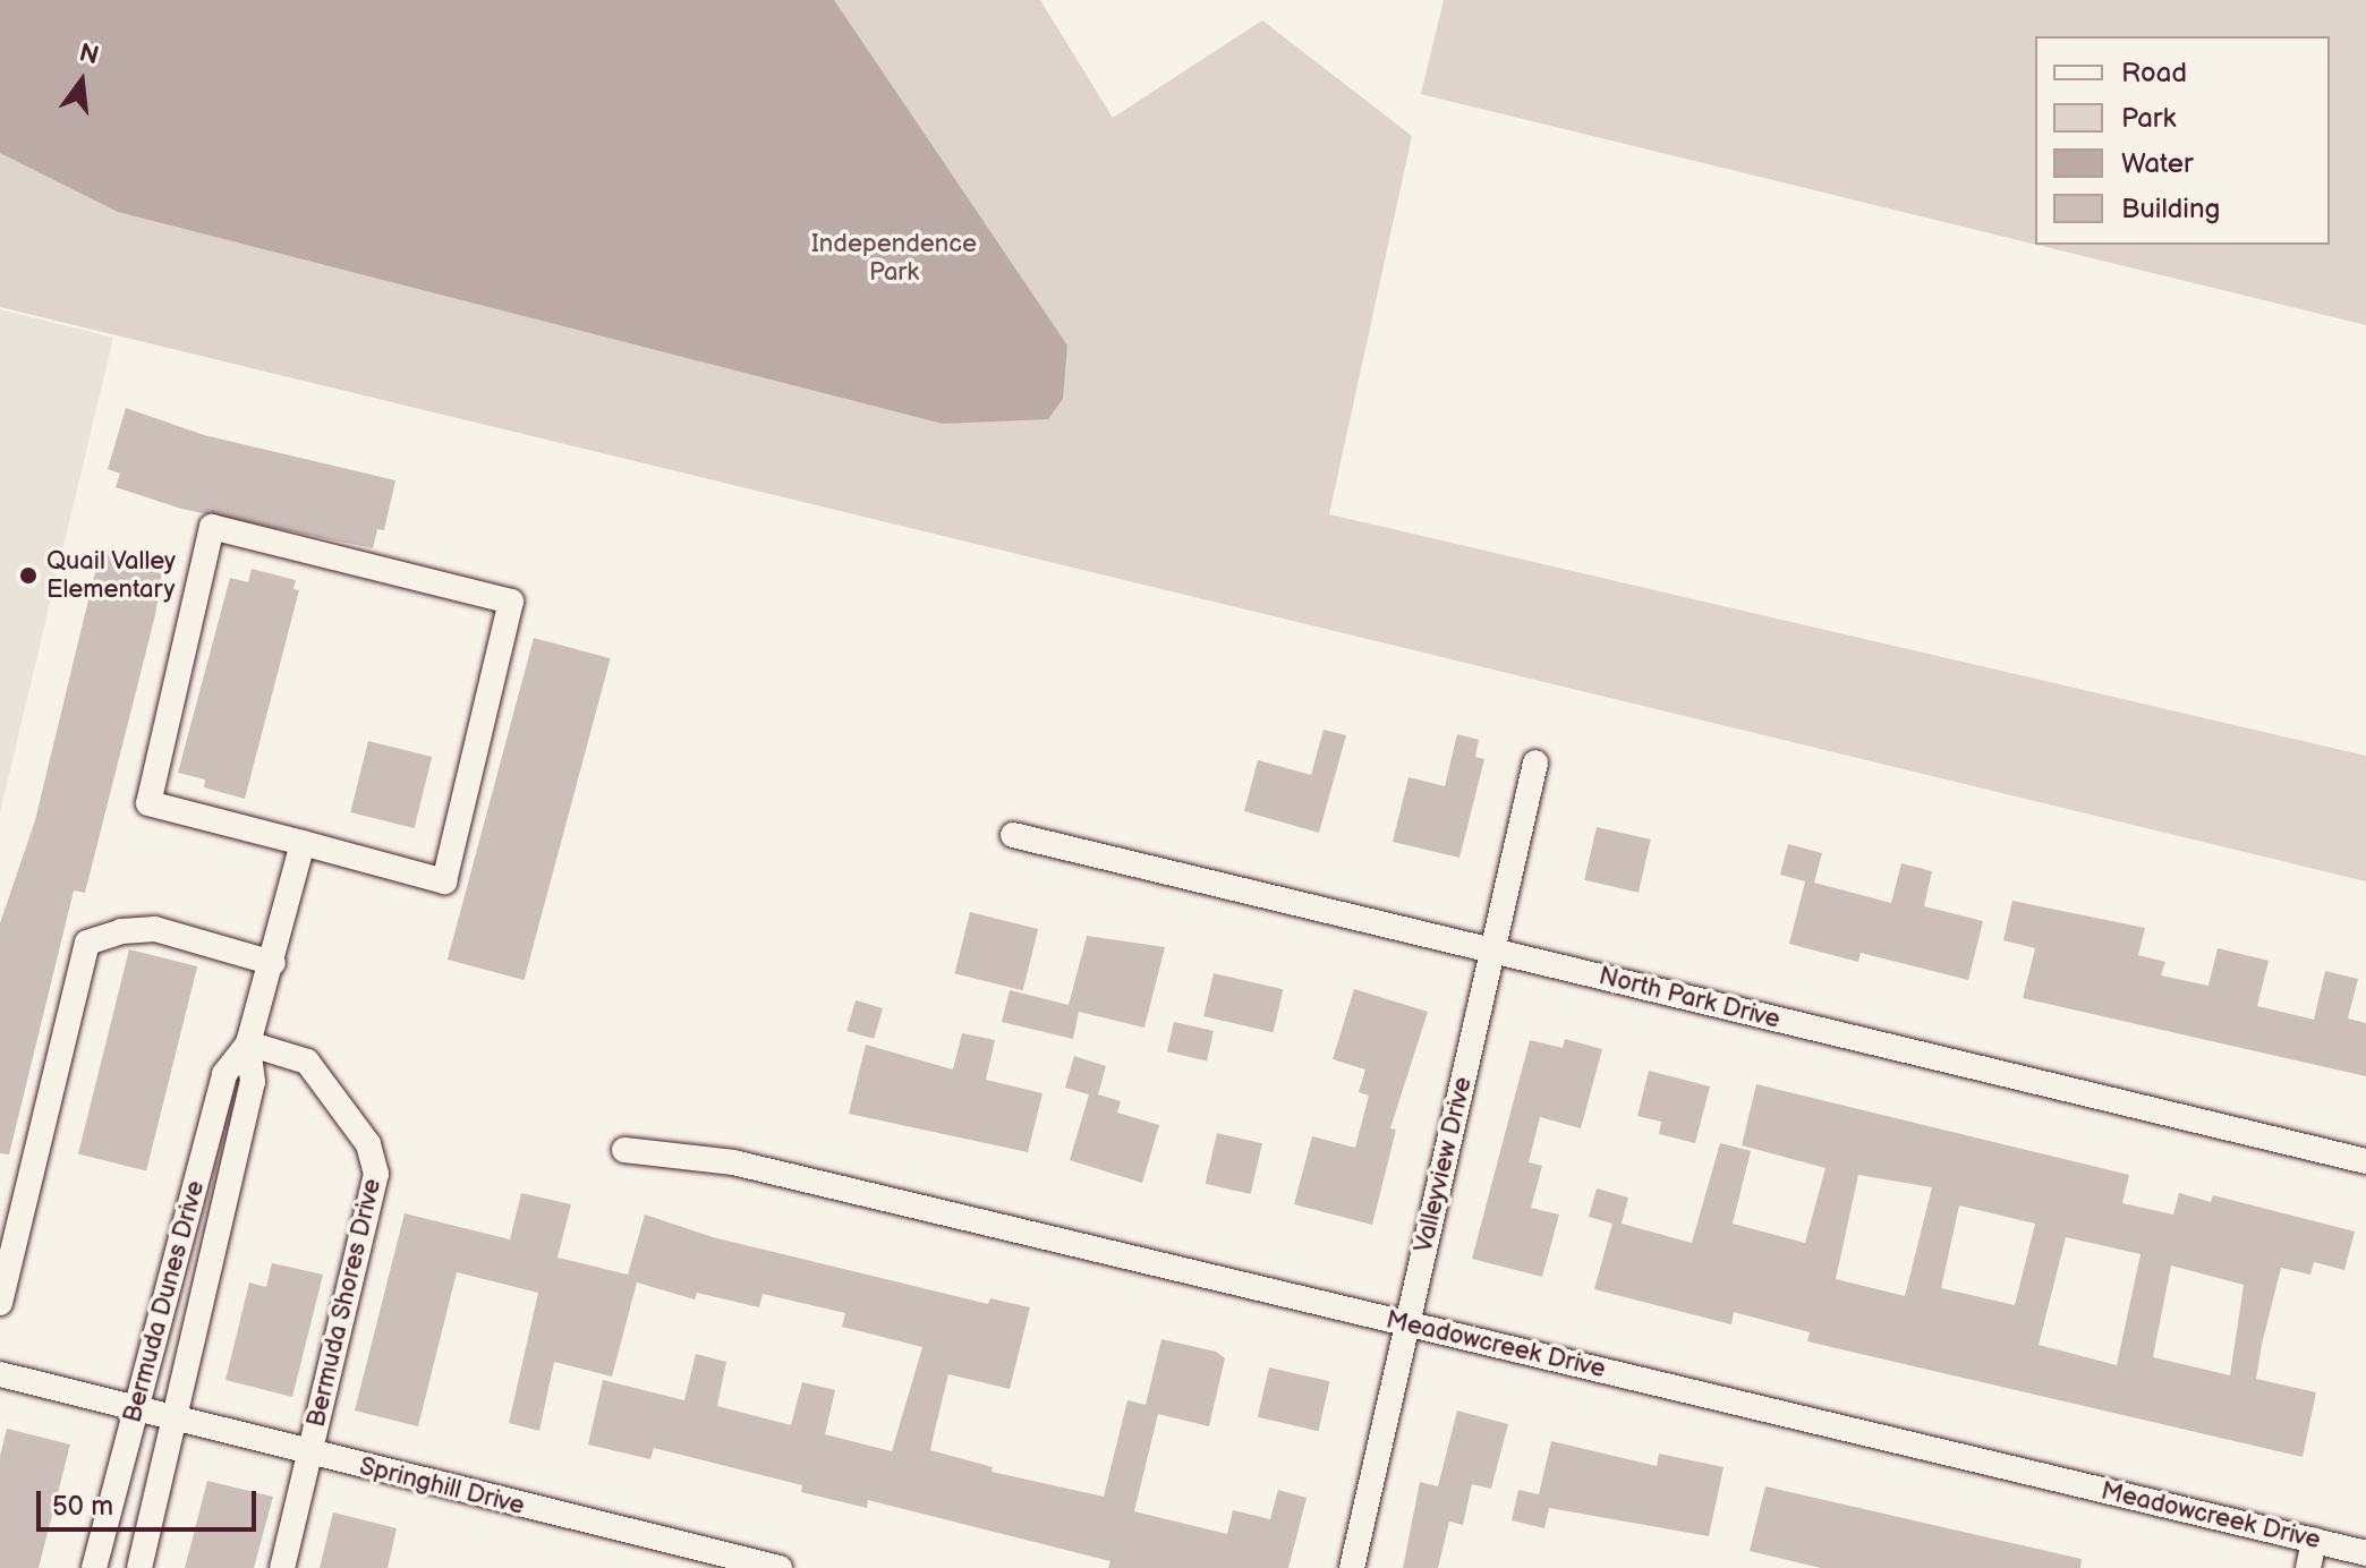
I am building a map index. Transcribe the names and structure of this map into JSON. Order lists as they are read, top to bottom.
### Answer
{
  "streets": {
    "street": [
      "North Park Drive",
      "Valleyview Drive",
      "Bermuda Dunes Drive",
      "Bermuda Shores Drive",
      "Meadowcreek Drive",
      "Springhill Drive"
    ]
  },
  "crossings": [
    ["North Park Drive", "Valleyview Drive"],
    ["Valleyview Drive", "Meadowcreek Drive"],
    ["Bermuda Dunes Drive", "Bermuda Shores Drive"],
    ["Bermuda Dunes Drive", "Springhill Drive"],
    ["Bermuda Shores Drive", "Springhill Drive"]
  ],
  "parks": ["Independence Park"],
  "places": ["Quail Valley Elementary"],
  "legend": [
    "Road",
    "Park",
    "Water",
    "Building"
  ],
  "scale_bar": "50 m",
  "north": "top"
}
